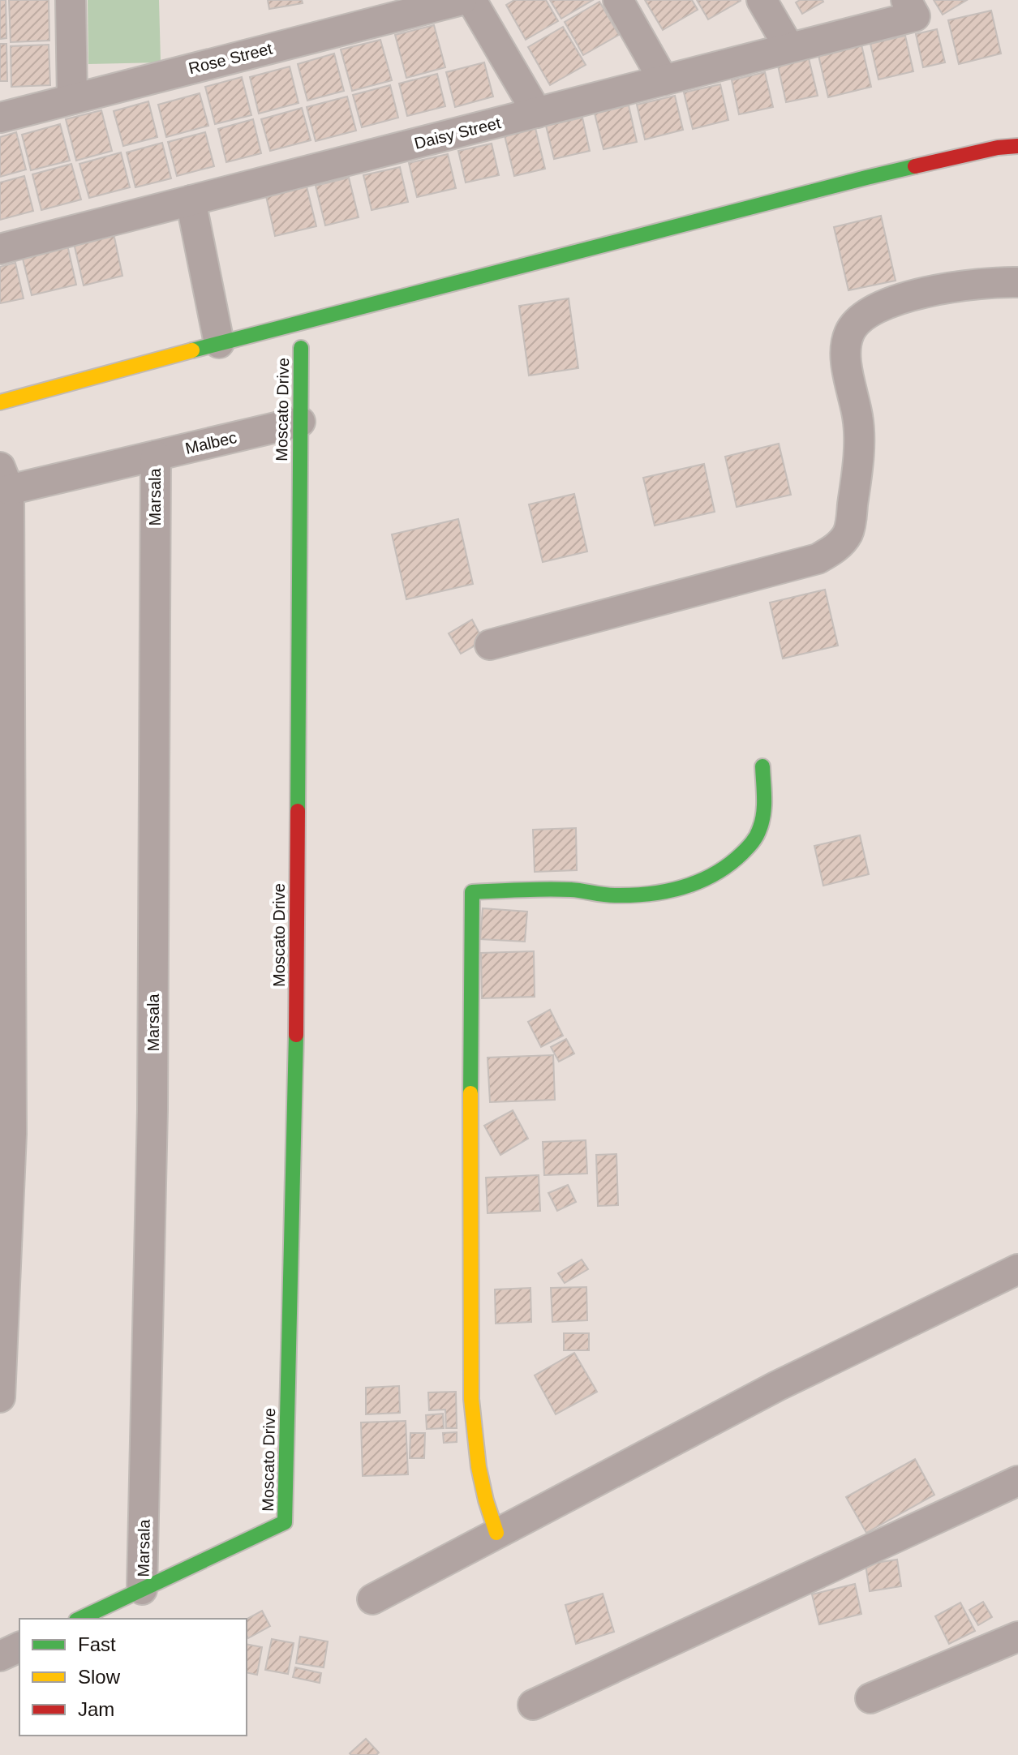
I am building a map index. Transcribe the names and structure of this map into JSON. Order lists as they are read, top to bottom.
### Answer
{
  "streets": {
    "street": [
      "Rose Street",
      "Daisy Street",
      "Moscato Drive",
      "Malbec",
      "Marsala"
    ]
  },
  "crossings": [
    ["Moscato Drive", "Malbec"],
    ["Moscato Drive", "Marsala"],
    ["Malbec", "Marsala"]
  ],
  "legend": ["Fast", "Slow", "Jam"]
}
